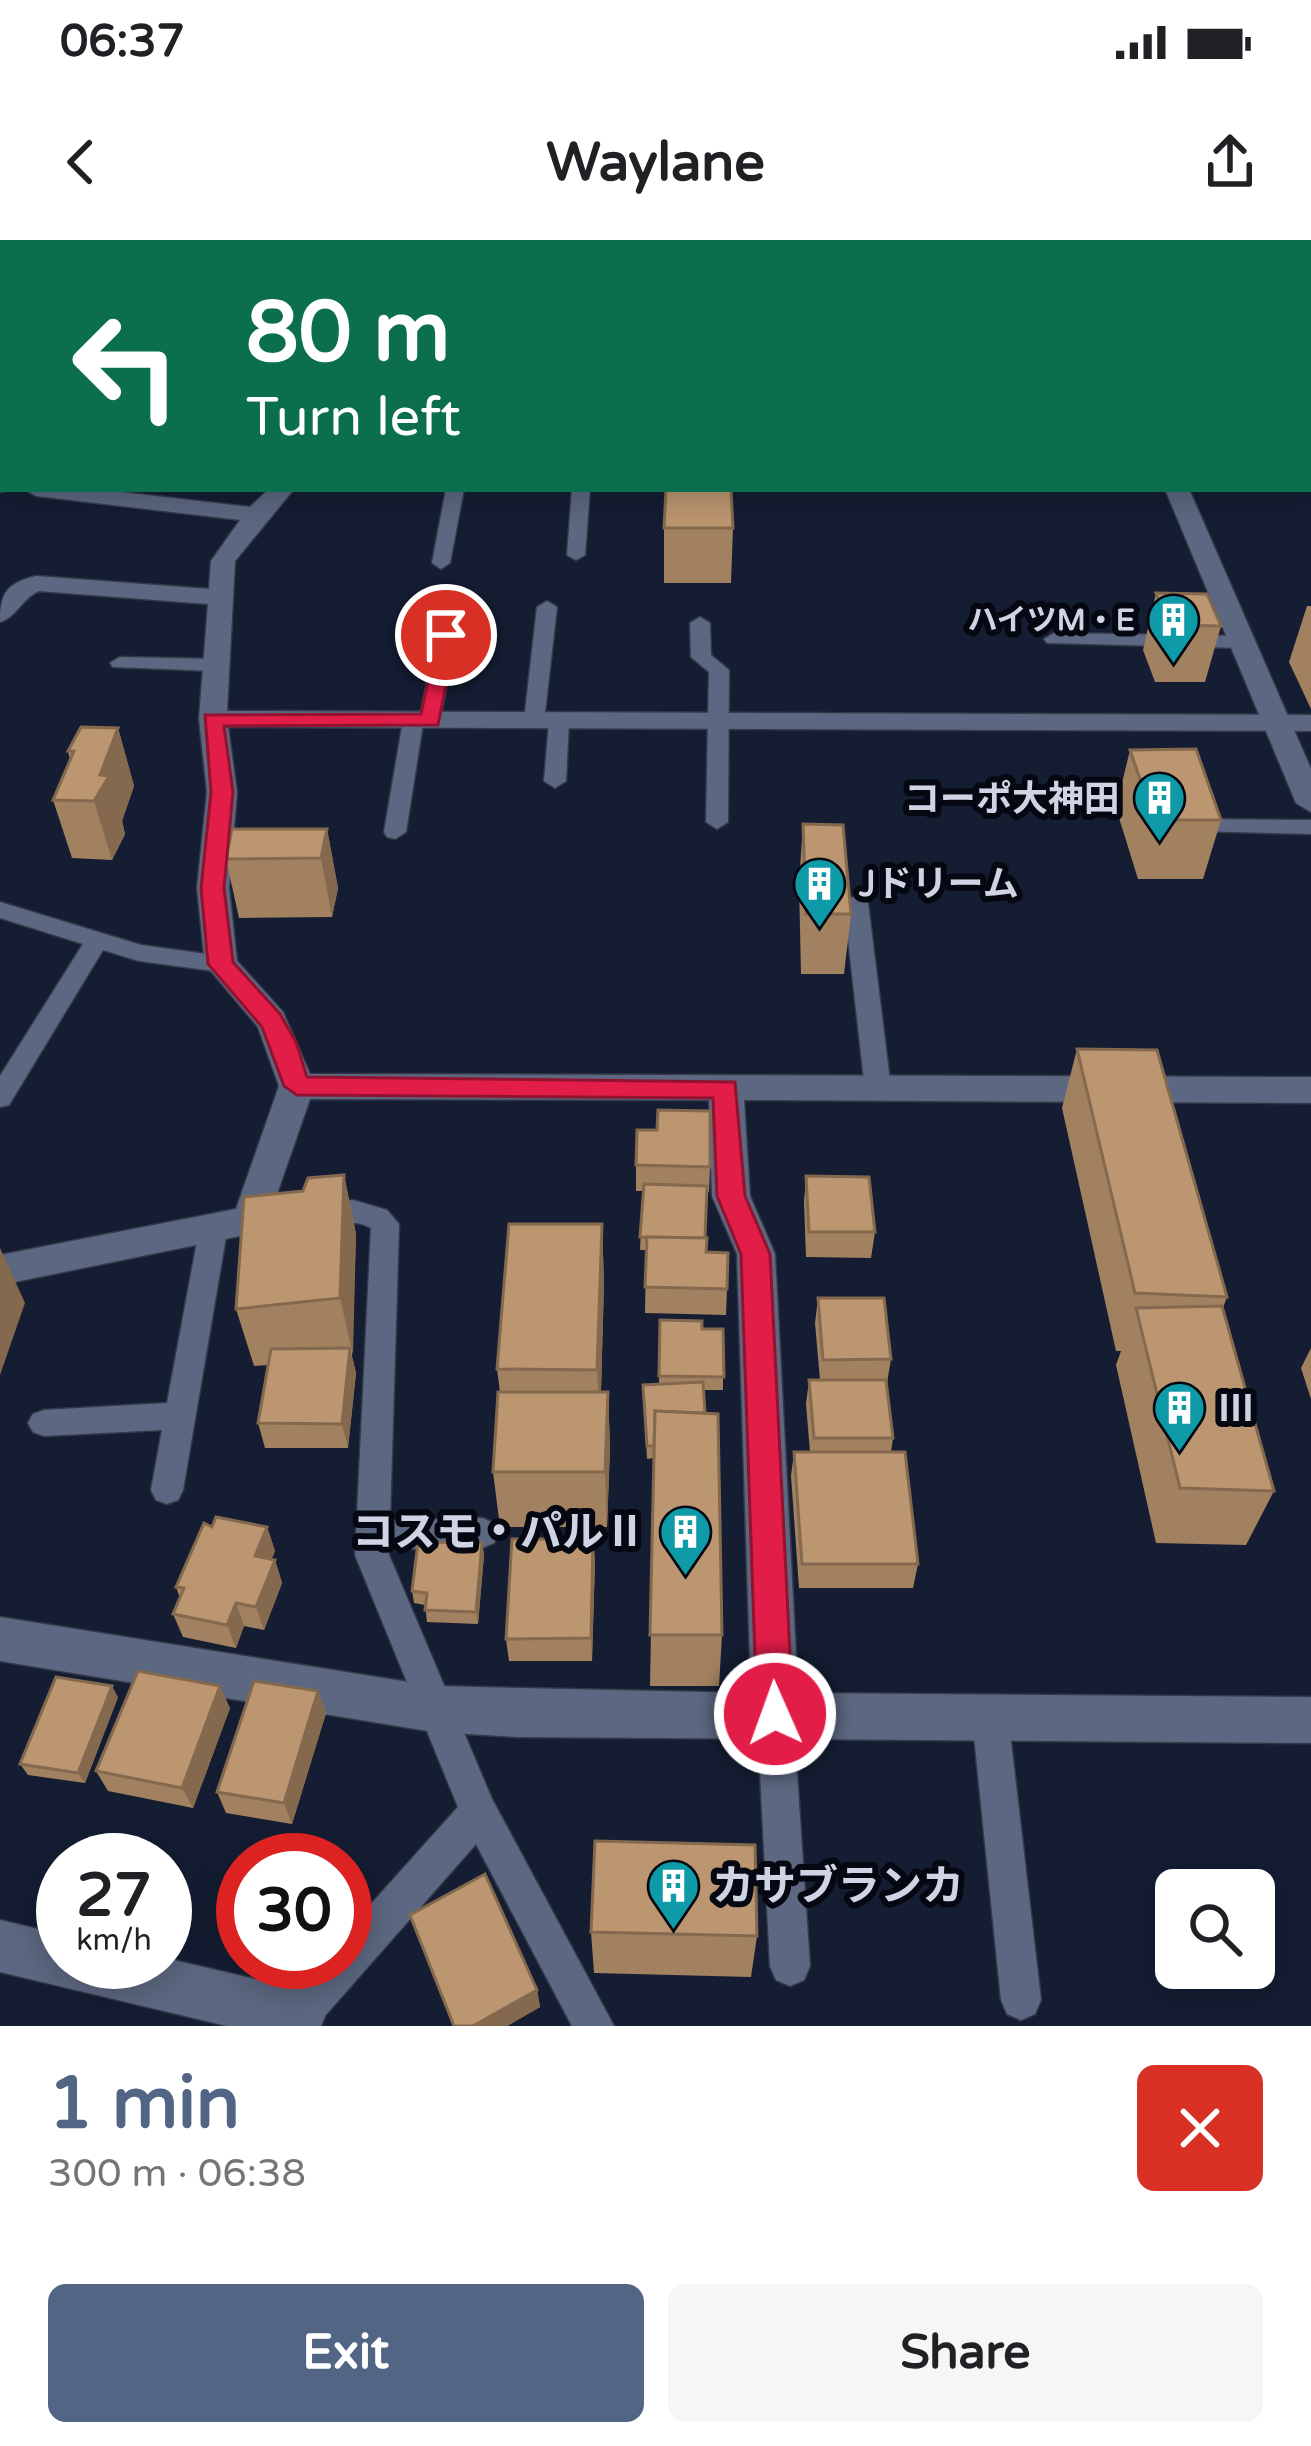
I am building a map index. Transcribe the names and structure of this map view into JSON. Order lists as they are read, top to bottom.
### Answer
{
  "places": {
    "building": [
      "ハイツM・E",
      "コーポ大神田",
      "Jドリーム",
      "Ⅲ",
      "コスモ・パルⅡ",
      "カサブランカ"
    ]
  },
  "page": {
    "status": "06:37",
    "header": "Waylane",
    "turn": ["80 m", "Turn left"],
    "speed": "27 km/h",
    "limit": "30",
    "heading": ["1 min", "300 m · 06:38"],
    "buttons": ["Exit", "Share"]
  }
}
